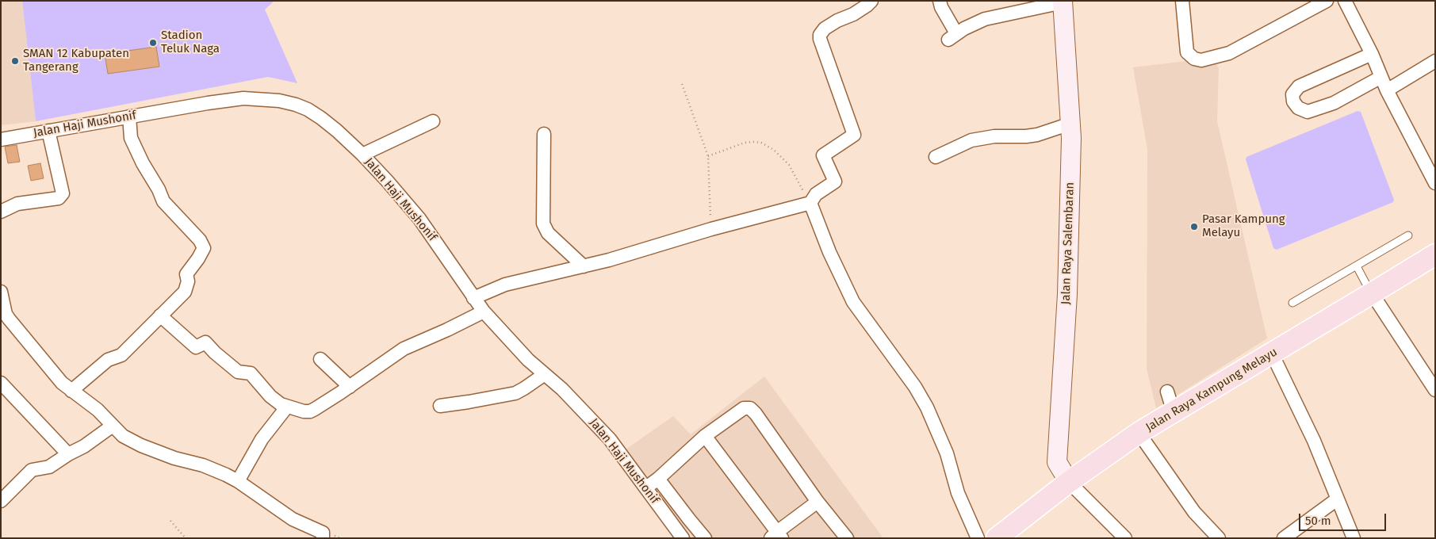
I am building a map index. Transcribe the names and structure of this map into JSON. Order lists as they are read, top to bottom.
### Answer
{
  "streets": {
    "main road": ["Jalan Raya Salembaran", "Jalan Raya Kampung Melayu"],
    "street": ["Jalan Haji Mushonif"]
  },
  "crossings": [
    ["Jalan Raya Salembaran", "Jalan Raya Kampung Melayu"]
  ],
  "places": ["Stadion Teluk Naga", "SMAN 12 Kabupaten Tangerang", "Pasar Kampung Melayu"],
  "scale_bar": "50 m"
}
